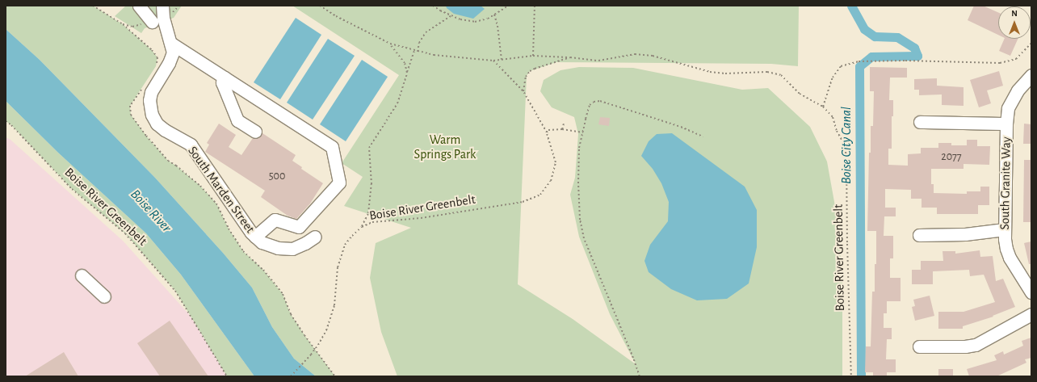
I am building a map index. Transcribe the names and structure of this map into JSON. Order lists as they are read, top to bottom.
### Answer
{
  "streets": {
    "street": ["South Granite Way", "South Marden Street"],
    "path": ["Boise River Greenbelt"]
  },
  "water": ["Boise City Canal", "Boise River"],
  "parks": ["Warm Springs Park"],
  "house_numbers": ["2077", "500"],
  "north": "top"
}
